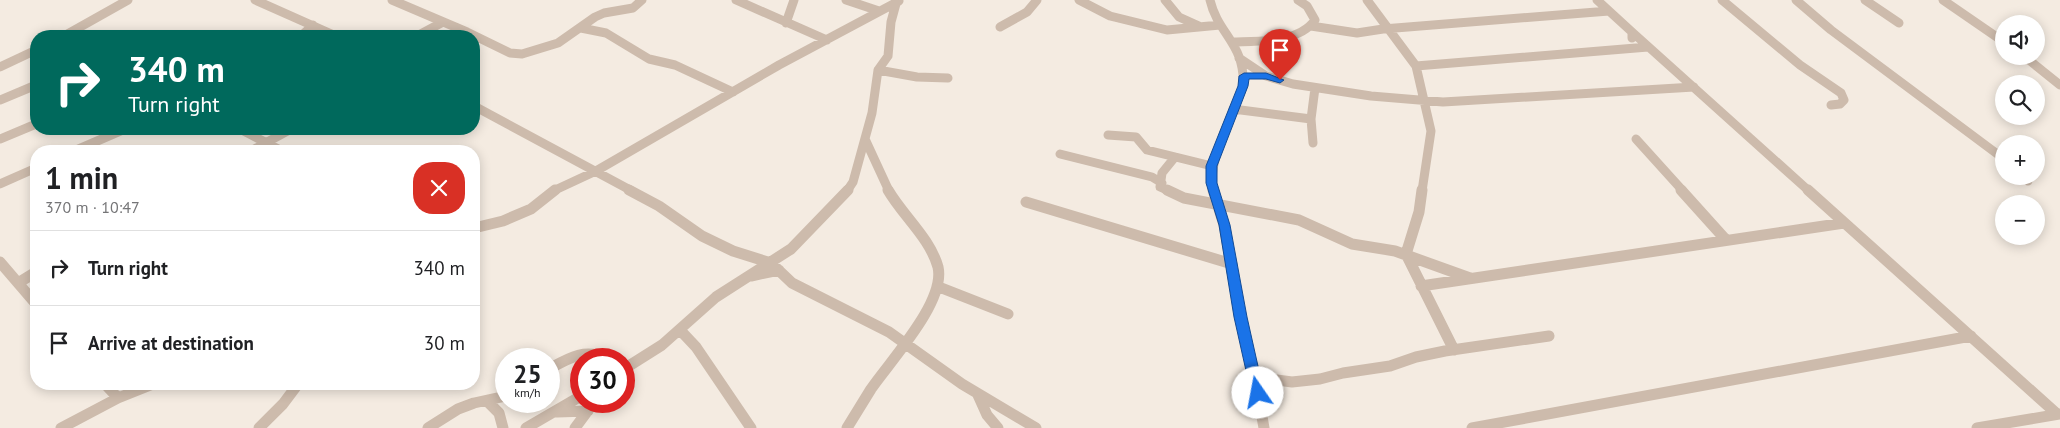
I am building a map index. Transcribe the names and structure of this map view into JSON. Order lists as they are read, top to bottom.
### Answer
{
  "page": {
    "map_buttons": ["+", "−"],
    "turn": ["340 m", "Turn right"],
    "heading": ["1 min", "370 m · 10:47"],
    "list": [
      {
        "name": "Turn right",
        "value": "340 m"
      },
      {
        "name": "Arrive at destination",
        "value": "30 m"
      }
    ],
    "speed": "25 km/h",
    "limit": "30"
  }
}
